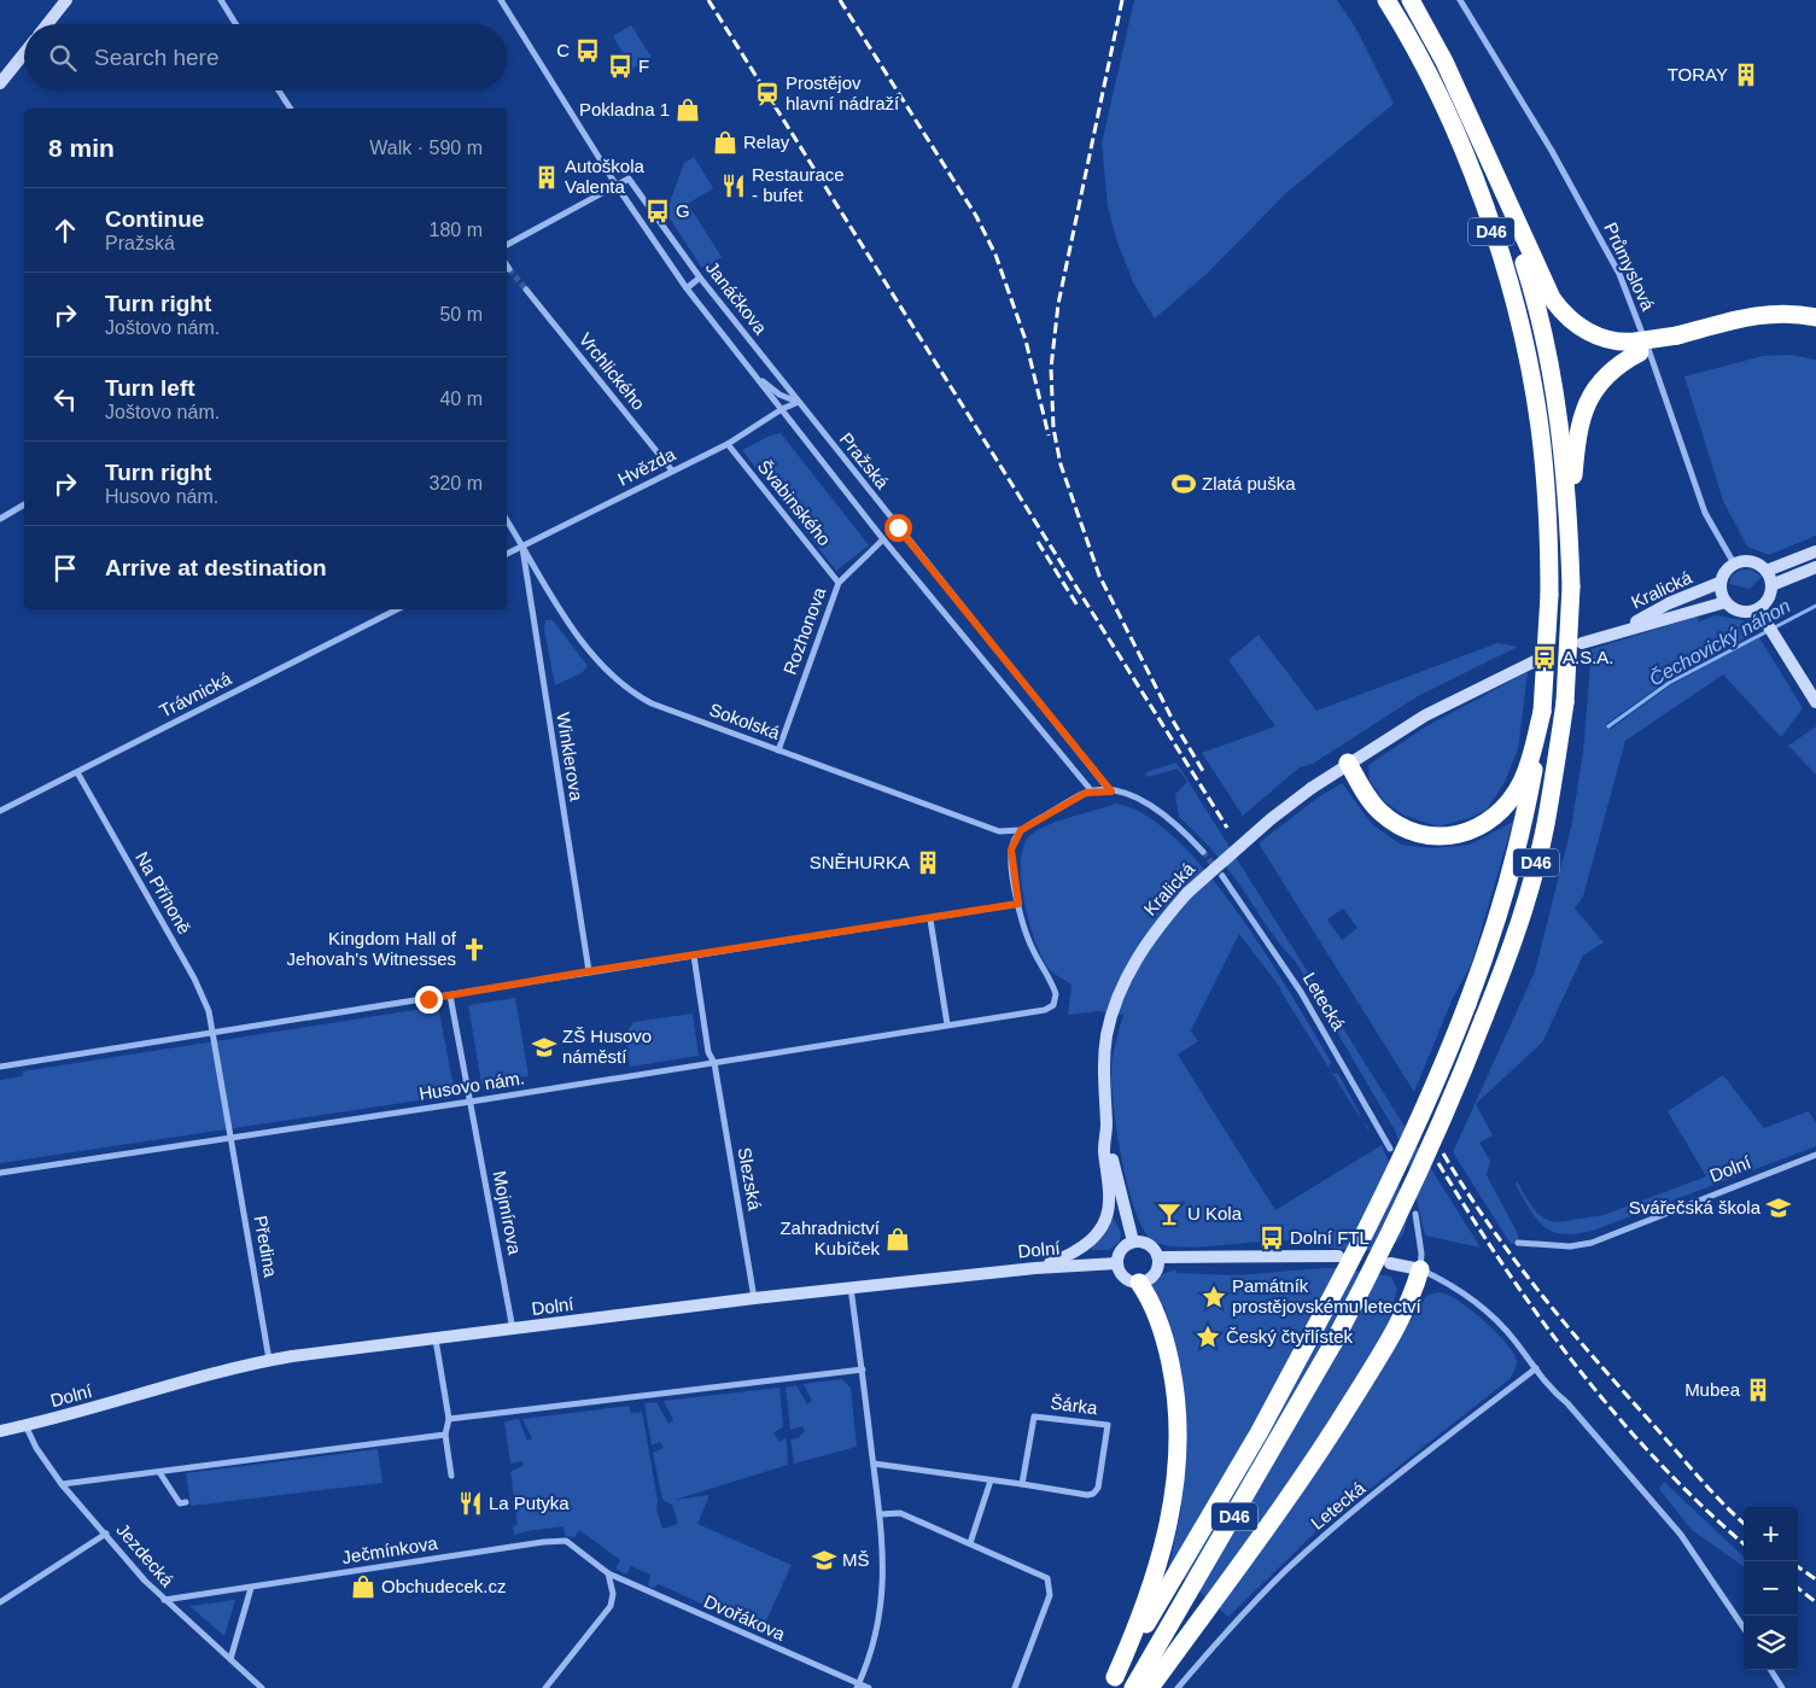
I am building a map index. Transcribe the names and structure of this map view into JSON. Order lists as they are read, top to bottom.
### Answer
{
  "streets": {
    "highway": ["D46"],
    "main road": ["Kralická", "Dolní"],
    "street": [
      "Průmyslová",
      "Janáčkova",
      "Vrchlického",
      "Pražská",
      "Hvězda",
      "Švabinského",
      "Rozhonova",
      "Trávnická",
      "Sokolská",
      "Winklerova",
      "Na Příhoně",
      "Letecká",
      "Husovo nám.",
      "Slezská",
      "Mojmírova",
      "Předina",
      "Šárka",
      "Ječmínkova",
      "Jezdecká",
      "Dvořákova"
    ]
  },
  "crossings": [
    ["Průmyslová", "Kralická"],
    ["Janáčkova", "Pražská"],
    ["Janáčkova", "Hvězda"],
    ["Janáčkova", "Rozhonova"],
    ["Vrchlického", "Hvězda"],
    ["Pražská", "Hvězda"],
    ["Hvězda", "Švabinského"],
    ["Hvězda", "Sokolská"],
    ["Hvězda", "Winklerova"],
    ["Švabinského", "Rozhonova"],
    ["Kralická", "Dolní"],
    ["Rozhonova", "Sokolská"],
    ["Trávnická", "Na Příhoně"],
    ["Sokolská", "Winklerova"],
    ["Na Příhoně", "Husovo nám."],
    ["Na Příhoně", "Předina"],
    ["Husovo nám.", "Slezská"],
    ["Husovo nám.", "Mojmírova"],
    ["Husovo nám.", "Předina"],
    ["Dolní", "Slezská"],
    ["Dolní", "Mojmírova"],
    ["Dolní", "Předina"],
    ["Dolní", "Jezdecká"],
    ["Ječmínkova", "Jezdecká"],
    ["Ječmínkova", "Dvořákova"]
  ],
  "water": ["Čechovický náhon"],
  "places": {
    "bus stop": [
      "C",
      "F",
      "G",
      "A.S.A.",
      "Dolní FTL"
    ],
    "building": [
      "TORAY",
      "Autoškola Valenta",
      "SNĚHURKA",
      "Mubea"
    ],
    "station": ["Prostějov hlavní nádraží"],
    "shop": [
      "Pokladna 1",
      "Relay",
      "Zahradnictví Kubíček",
      "Obchudecek.cz"
    ],
    "restaurant": ["Restaurace - bufet", "La Putyka"],
    "sports": ["Zlatá puška"],
    "church": ["Kingdom Hall of Jehovah's Witnesses"],
    "school or university": ["ZŠ Husovo náměstí", "Svářečská škola", "MŠ"],
    "bar": ["U Kola"],
    "place": ["Památník prostějovskému letectví", "Český čtyřlístek"]
  },
  "page": {
    "search": "Search here",
    "heading": ["8 min", "Walk · 590 m"],
    "list": [
      ["Continue", "Pražská", "180 m"],
      ["Turn right", "Joštovo nám.", "50 m"],
      ["Turn left", "Joštovo nám.", "40 m"],
      ["Turn right", "Husovo nám.", "320 m"],
      "Arrive at destination"
    ],
    "map_buttons": ["+", "−"]
  }
}
